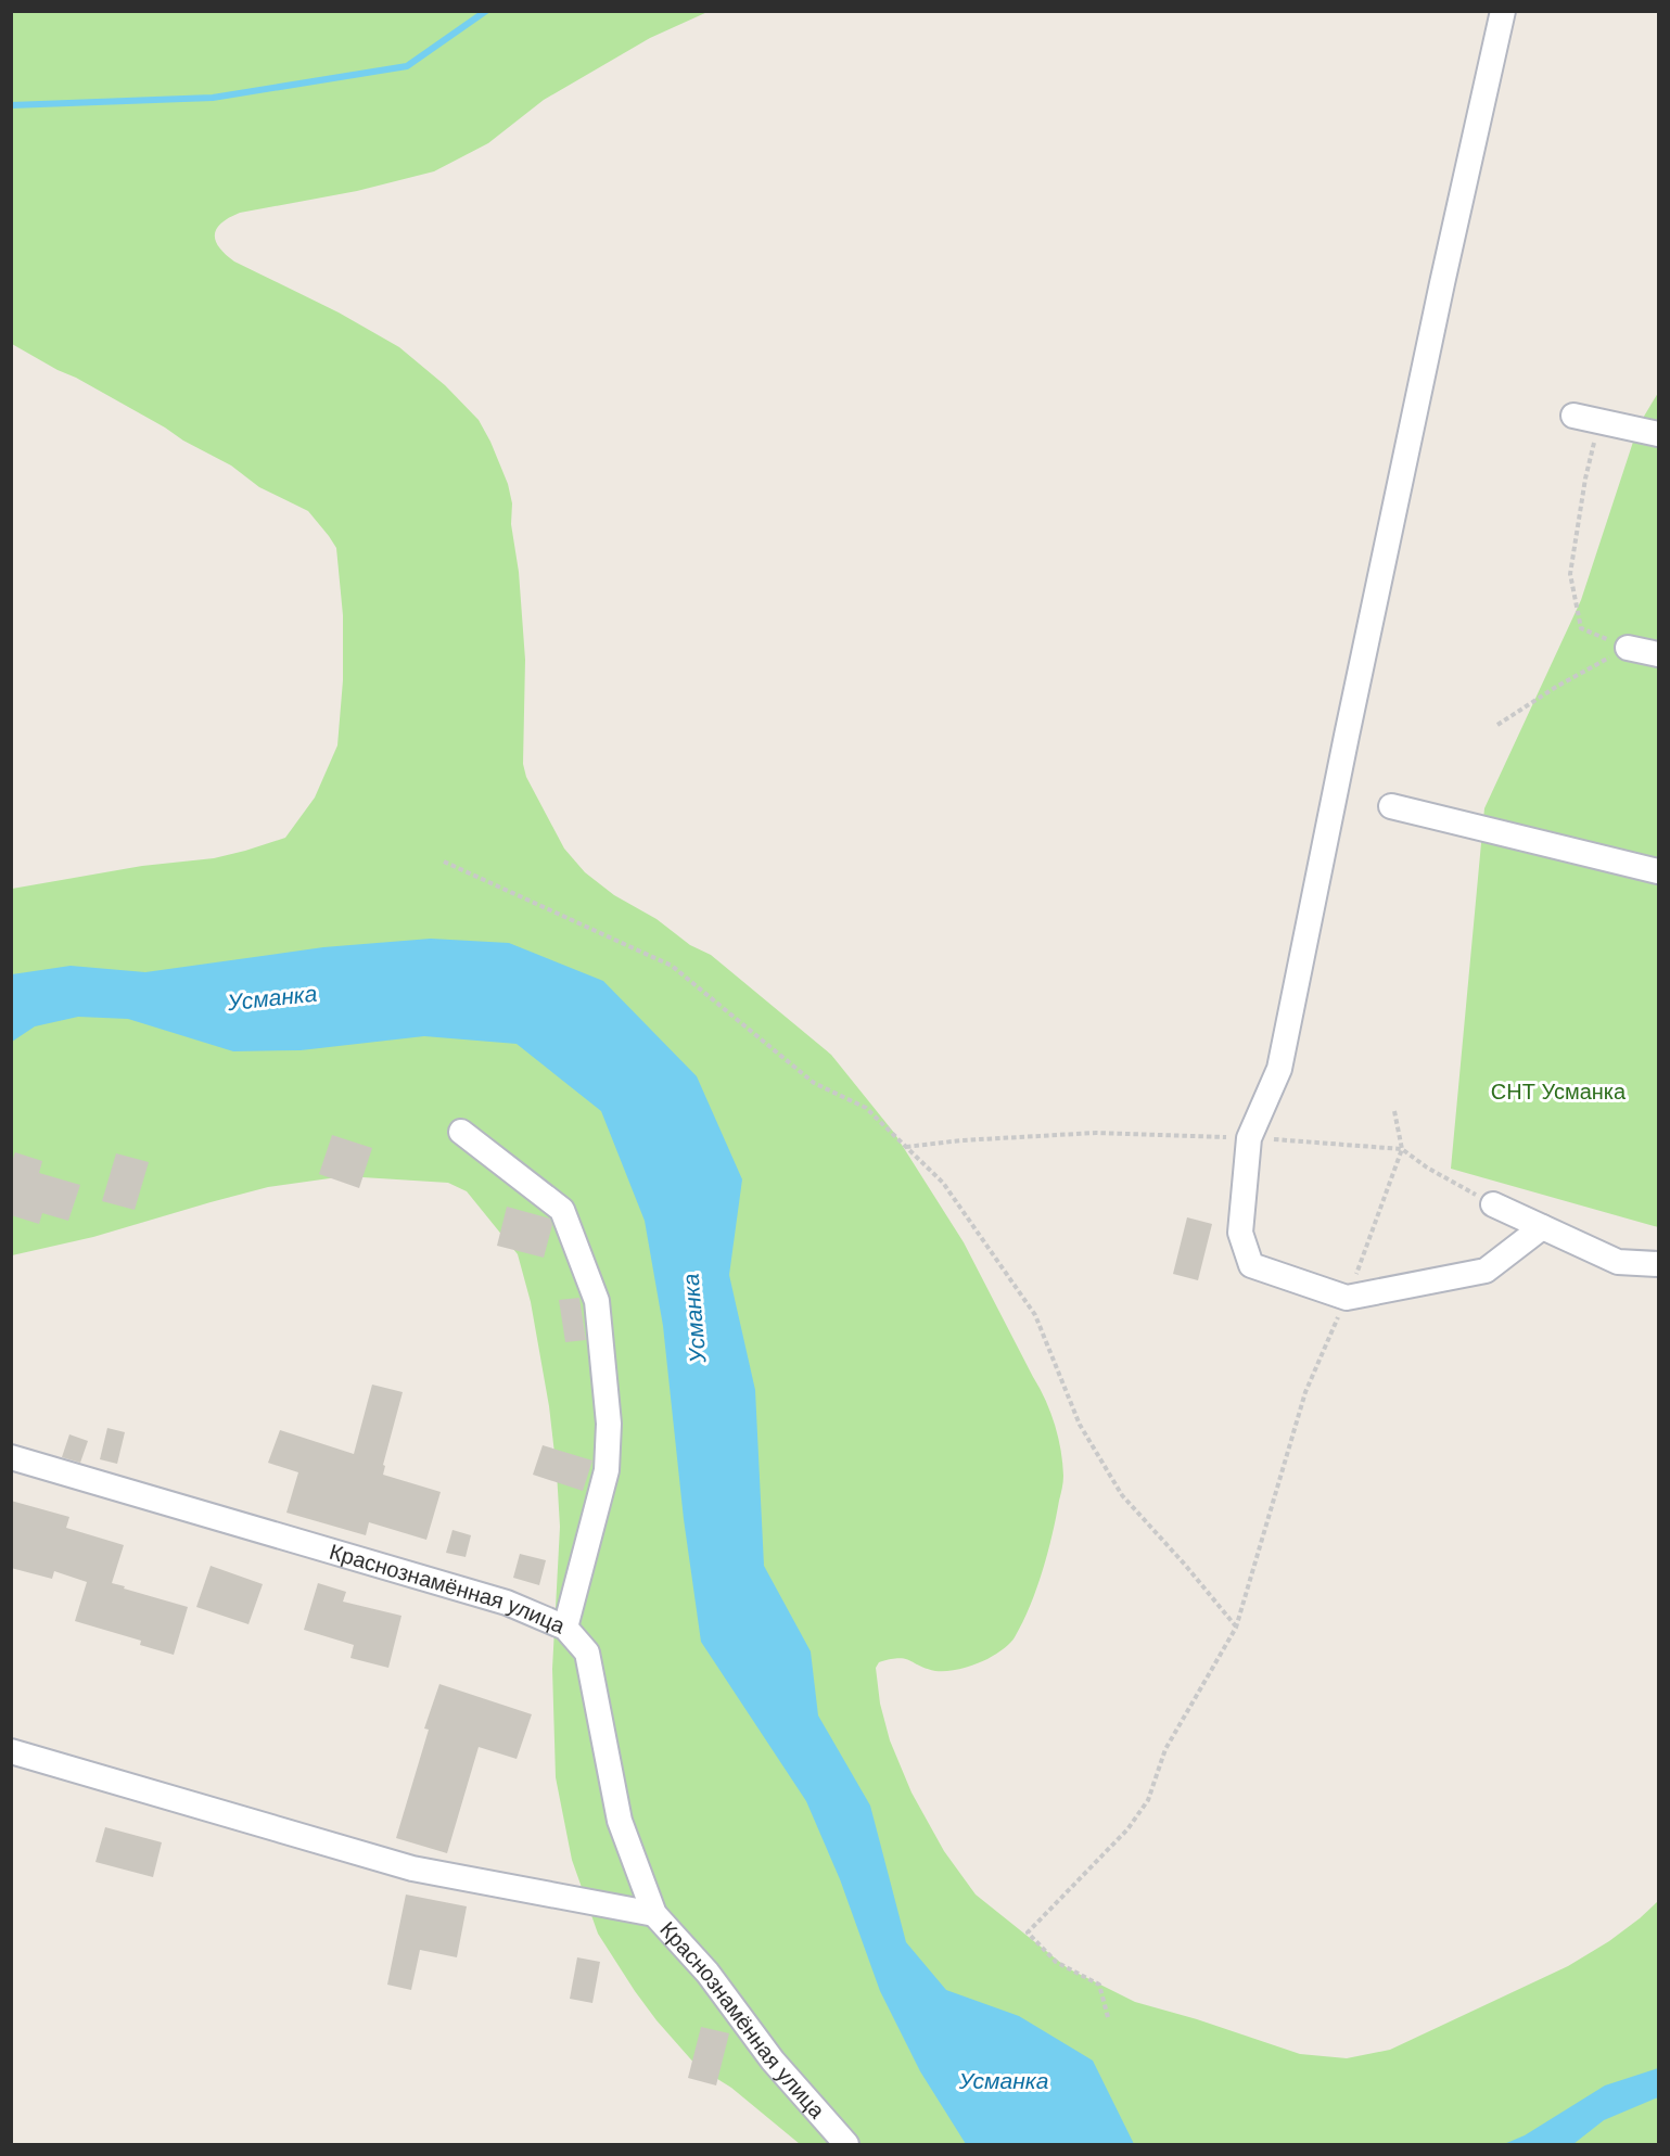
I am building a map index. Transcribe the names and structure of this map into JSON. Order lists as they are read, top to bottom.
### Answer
{
  "streets": {
    "street": ["Краснознамённая улица"]
  },
  "water": ["Усманка"],
  "parks": ["СНТ Усманка"]
}
